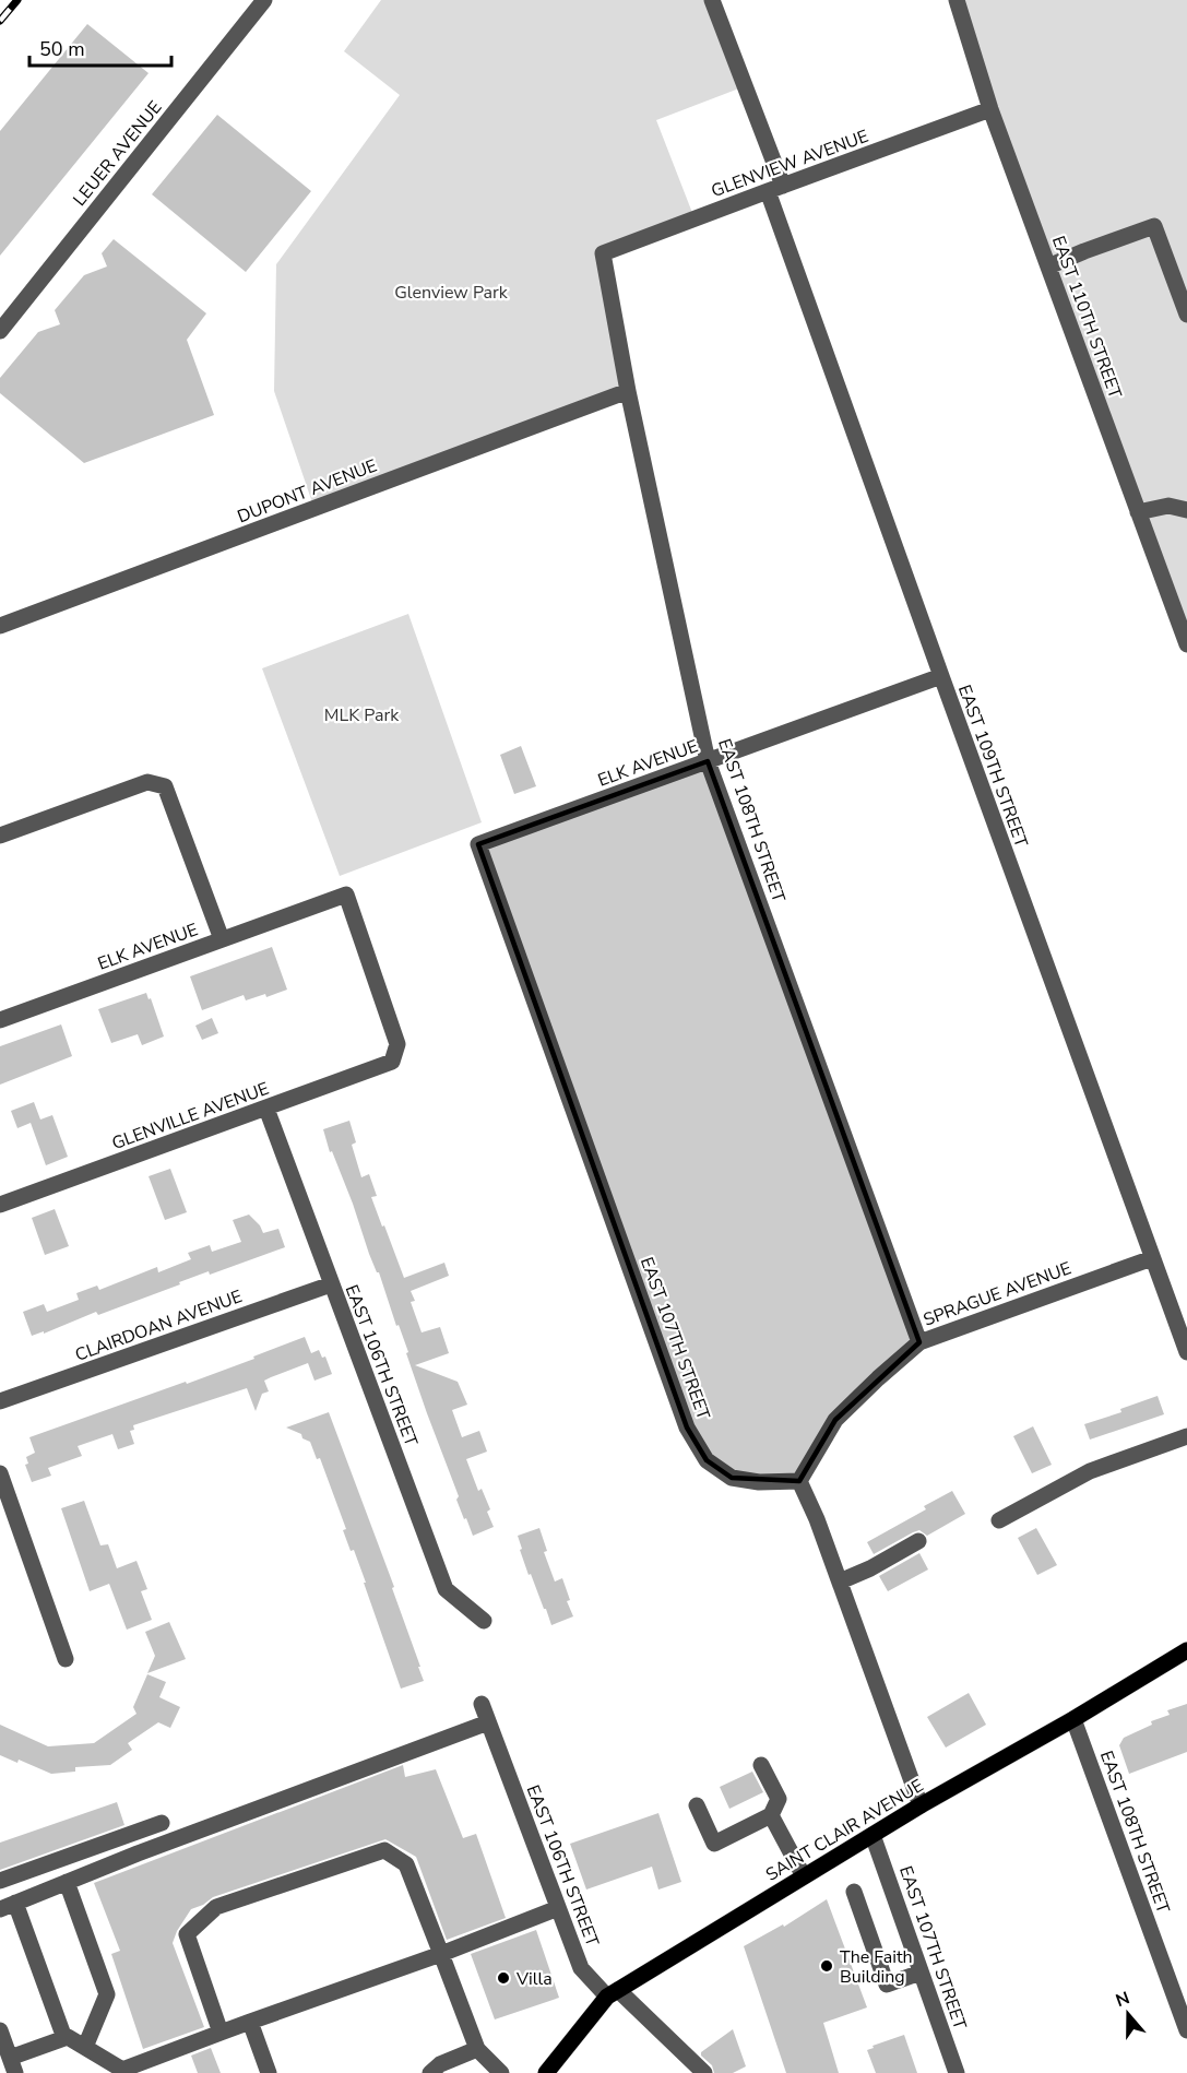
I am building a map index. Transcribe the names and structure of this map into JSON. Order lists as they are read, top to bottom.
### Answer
{
  "streets": {
    "main road": ["SAINT CLAIR AVENUE"],
    "street": [
      "LEUER AVENUE",
      "GLENVIEW AVENUE",
      "EAST 110TH STREET",
      "DUPONT AVENUE",
      "ELK AVENUE",
      "EAST 109TH STREET",
      "EAST 108TH STREET",
      "GLENVILLE AVENUE",
      "SPRAGUE AVENUE",
      "CLAIRDOAN AVENUE",
      "EAST 107TH STREET",
      "EAST 106TH STREET"
    ]
  },
  "crossings": [
    ["GLENVIEW AVENUE", "EAST 110TH STREET"],
    ["GLENVIEW AVENUE", "EAST 109TH STREET"],
    ["GLENVIEW AVENUE", "EAST 108TH STREET"],
    ["DUPONT AVENUE", "EAST 108TH STREET"],
    ["ELK AVENUE", "EAST 109TH STREET"],
    ["ELK AVENUE", "EAST 108TH STREET"],
    ["ELK AVENUE", "GLENVILLE AVENUE"],
    ["ELK AVENUE", "EAST 107TH STREET"],
    ["EAST 109TH STREET", "SPRAGUE AVENUE"],
    ["EAST 108TH STREET", "SPRAGUE AVENUE"],
    ["EAST 108TH STREET", "SAINT CLAIR AVENUE"],
    ["GLENVILLE AVENUE", "EAST 106TH STREET"],
    ["SPRAGUE AVENUE", "EAST 107TH STREET"],
    ["CLAIRDOAN AVENUE", "EAST 106TH STREET"],
    ["EAST 107TH STREET", "SAINT CLAIR AVENUE"],
    ["EAST 106TH STREET", "SAINT CLAIR AVENUE"]
  ],
  "parks": ["Glenview Park", "MLK Park"],
  "places": ["The Faith Building", "Villa"],
  "scale_bar": "50 m",
  "north": "top"
}
